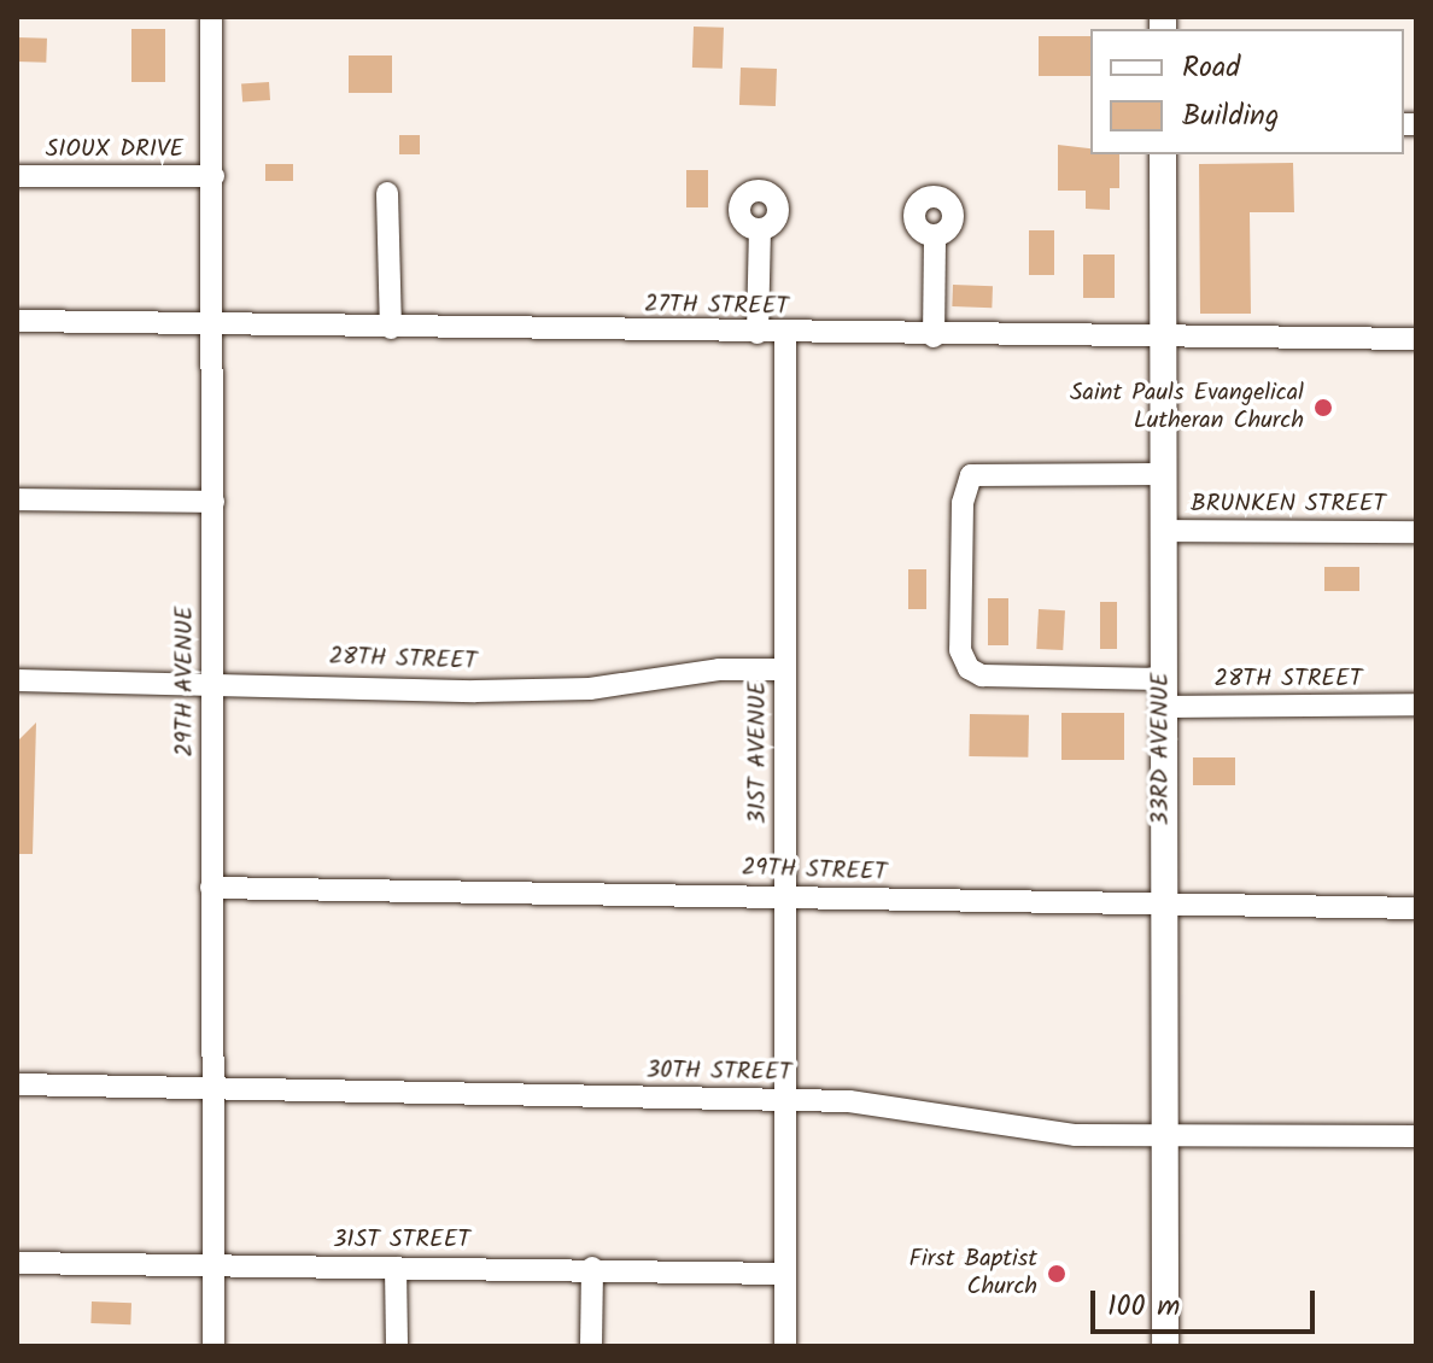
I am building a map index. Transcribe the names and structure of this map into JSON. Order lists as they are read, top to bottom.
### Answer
{
  "streets": {
    "main road": ["33RD AVENUE"],
    "street": [
      "SIOUX DRIVE",
      "27TH STREET",
      "BRUNKEN STREET",
      "28TH STREET",
      "29TH AVENUE",
      "31ST AVENUE",
      "29TH STREET",
      "30TH STREET",
      "31ST STREET"
    ]
  },
  "crossings": [
    ["SIOUX DRIVE", "29TH AVENUE"],
    ["27TH STREET", "29TH AVENUE"],
    ["27TH STREET", "33RD AVENUE"],
    ["27TH STREET", "31ST AVENUE"],
    ["BRUNKEN STREET", "33RD AVENUE"],
    ["28TH STREET", "29TH AVENUE"],
    ["28TH STREET", "33RD AVENUE"],
    ["28TH STREET", "31ST AVENUE"],
    ["29TH AVENUE", "29TH STREET"],
    ["29TH AVENUE", "30TH STREET"],
    ["29TH AVENUE", "31ST STREET"],
    ["33RD AVENUE", "29TH STREET"],
    ["33RD AVENUE", "30TH STREET"],
    ["31ST AVENUE", "29TH STREET"],
    ["31ST AVENUE", "30TH STREET"],
    ["31ST AVENUE", "31ST STREET"]
  ],
  "places": ["Saint Pauls Evangelical Lutheran Church", "First Baptist Church"],
  "legend": ["Road", "Building"],
  "scale_bar": "100 m"
}
